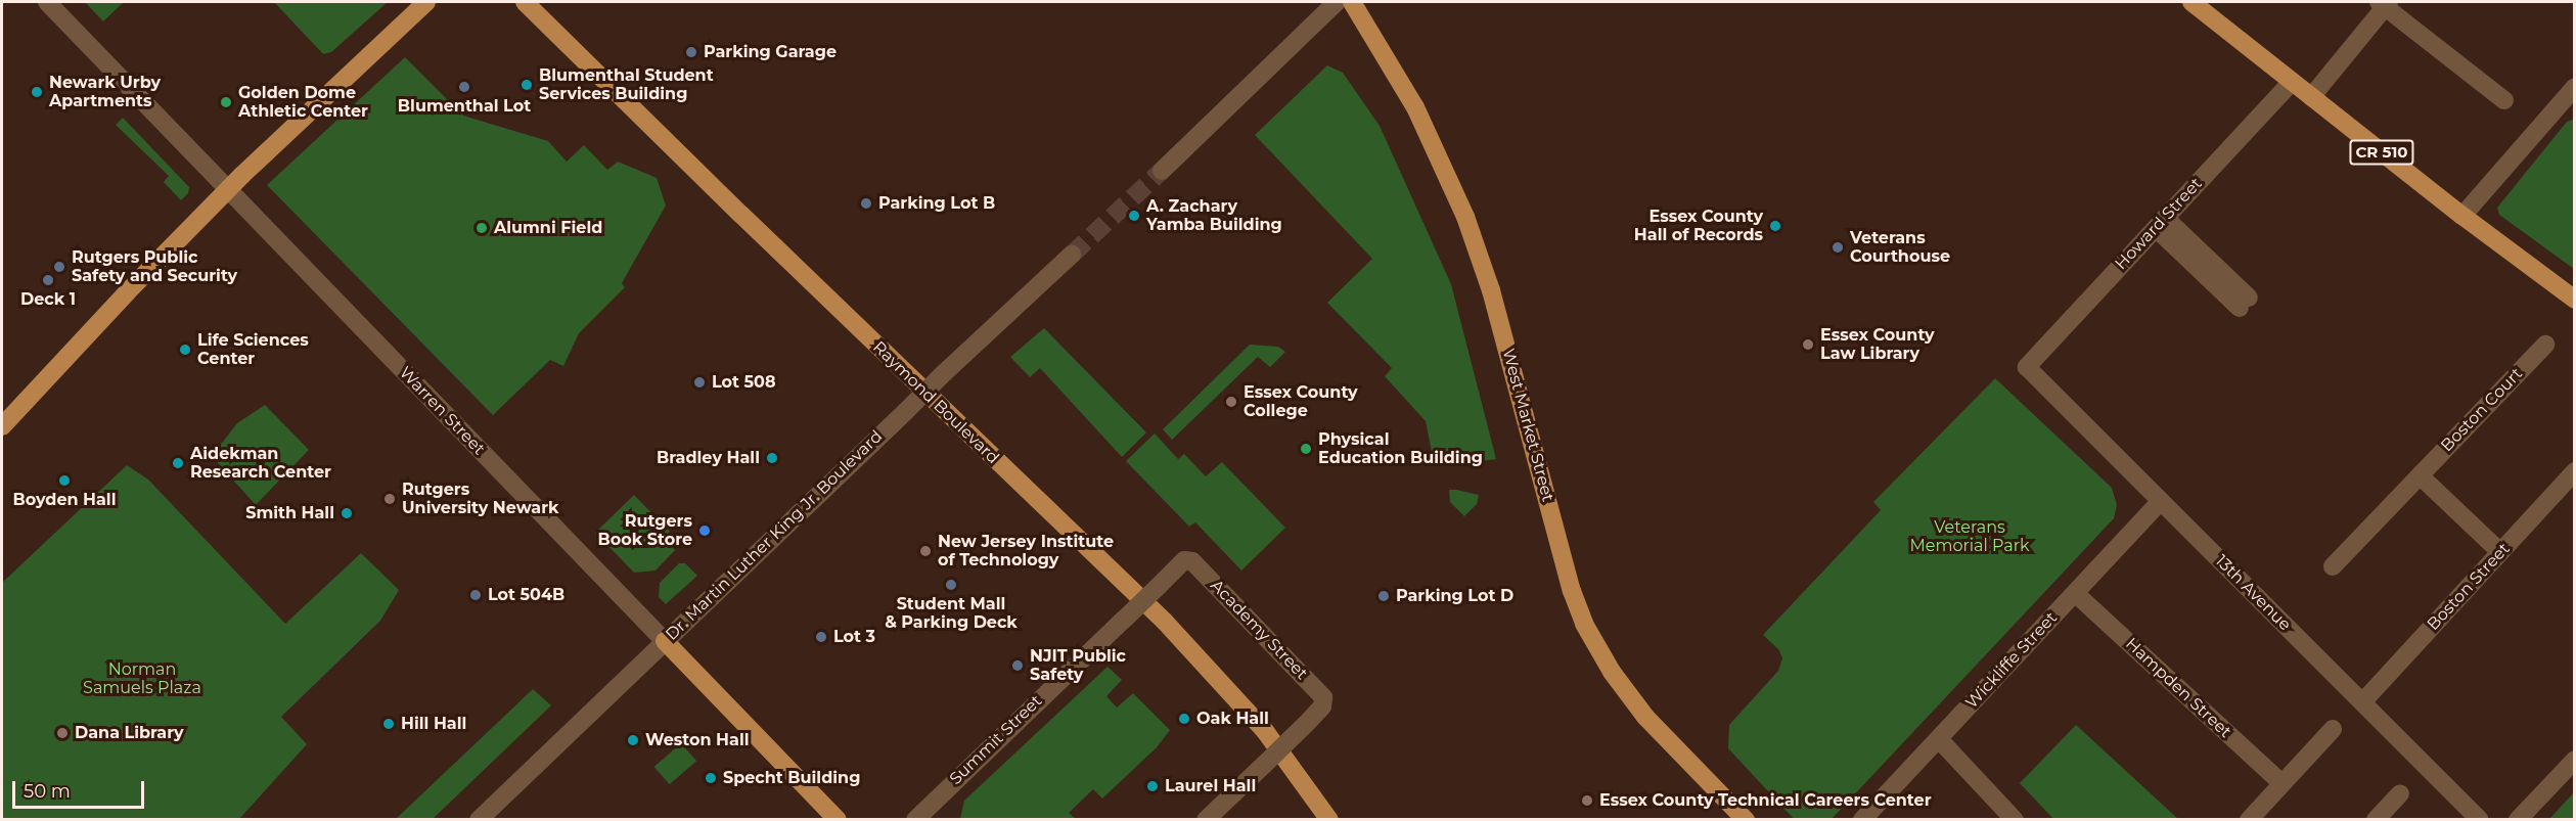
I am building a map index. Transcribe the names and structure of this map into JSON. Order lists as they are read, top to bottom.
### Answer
{
  "streets": {
    "main road": [
      "CR 510",
      "Raymond Boulevard",
      "Warren Street",
      "West Market Street"
    ],
    "street": [
      "Howard Street",
      "Boston Court",
      "Dr. Martin Luther King Jr. Boulevard",
      "Boston Street",
      "13th Avenue",
      "Academy Street",
      "Wickliffe Street",
      "Hampden Street",
      "Summit Street"
    ]
  },
  "crossings": [
    ["CR 510", "Howard Street"],
    ["Howard Street", "13th Avenue"],
    ["Warren Street", "Dr. Martin Luther King Jr. Boulevard"],
    ["Boston Street", "13th Avenue"],
    ["13th Avenue", "Wickliffe Street"],
    ["Academy Street", "Summit Street"],
    ["Wickliffe Street", "Hampden Street"]
  ],
  "parks": ["Veterans Memorial Park", "Norman Samuels Plaza"],
  "places": [
    "Parking Garage",
    "Blumenthal Student Services Building",
    "Blumenthal Lot",
    "Newark Urby Apartments",
    "Golden Dome Athletic Center",
    "Parking Lot B",
    "A. Zachary Yamba Building",
    "Essex County Hall of Records",
    "Alumni Field",
    "Veterans Courthouse",
    "Rutgers Public Safety and Security",
    "Deck 1",
    "Essex County Law Library",
    "Life Sciences Center",
    "Lot 508",
    "Essex County College",
    "Physical Education Building",
    "Bradley Hall",
    "Aidekman Research Center",
    "Boyden Hall",
    "Rutgers University Newark",
    "Smith Hall",
    "Rutgers Book Store",
    "New Jersey Institute of Technology",
    "Student Mall & Parking Deck",
    "Lot 504B",
    "Parking Lot D",
    "Lot 3",
    "NJIT Public Safety",
    "Oak Hall",
    "Hill Hall",
    "Dana Library",
    "Weston Hall",
    "Specht Building",
    "Laurel Hall",
    "Essex County Technical Careers Center"
  ],
  "scale_bar": "50 m"
}
